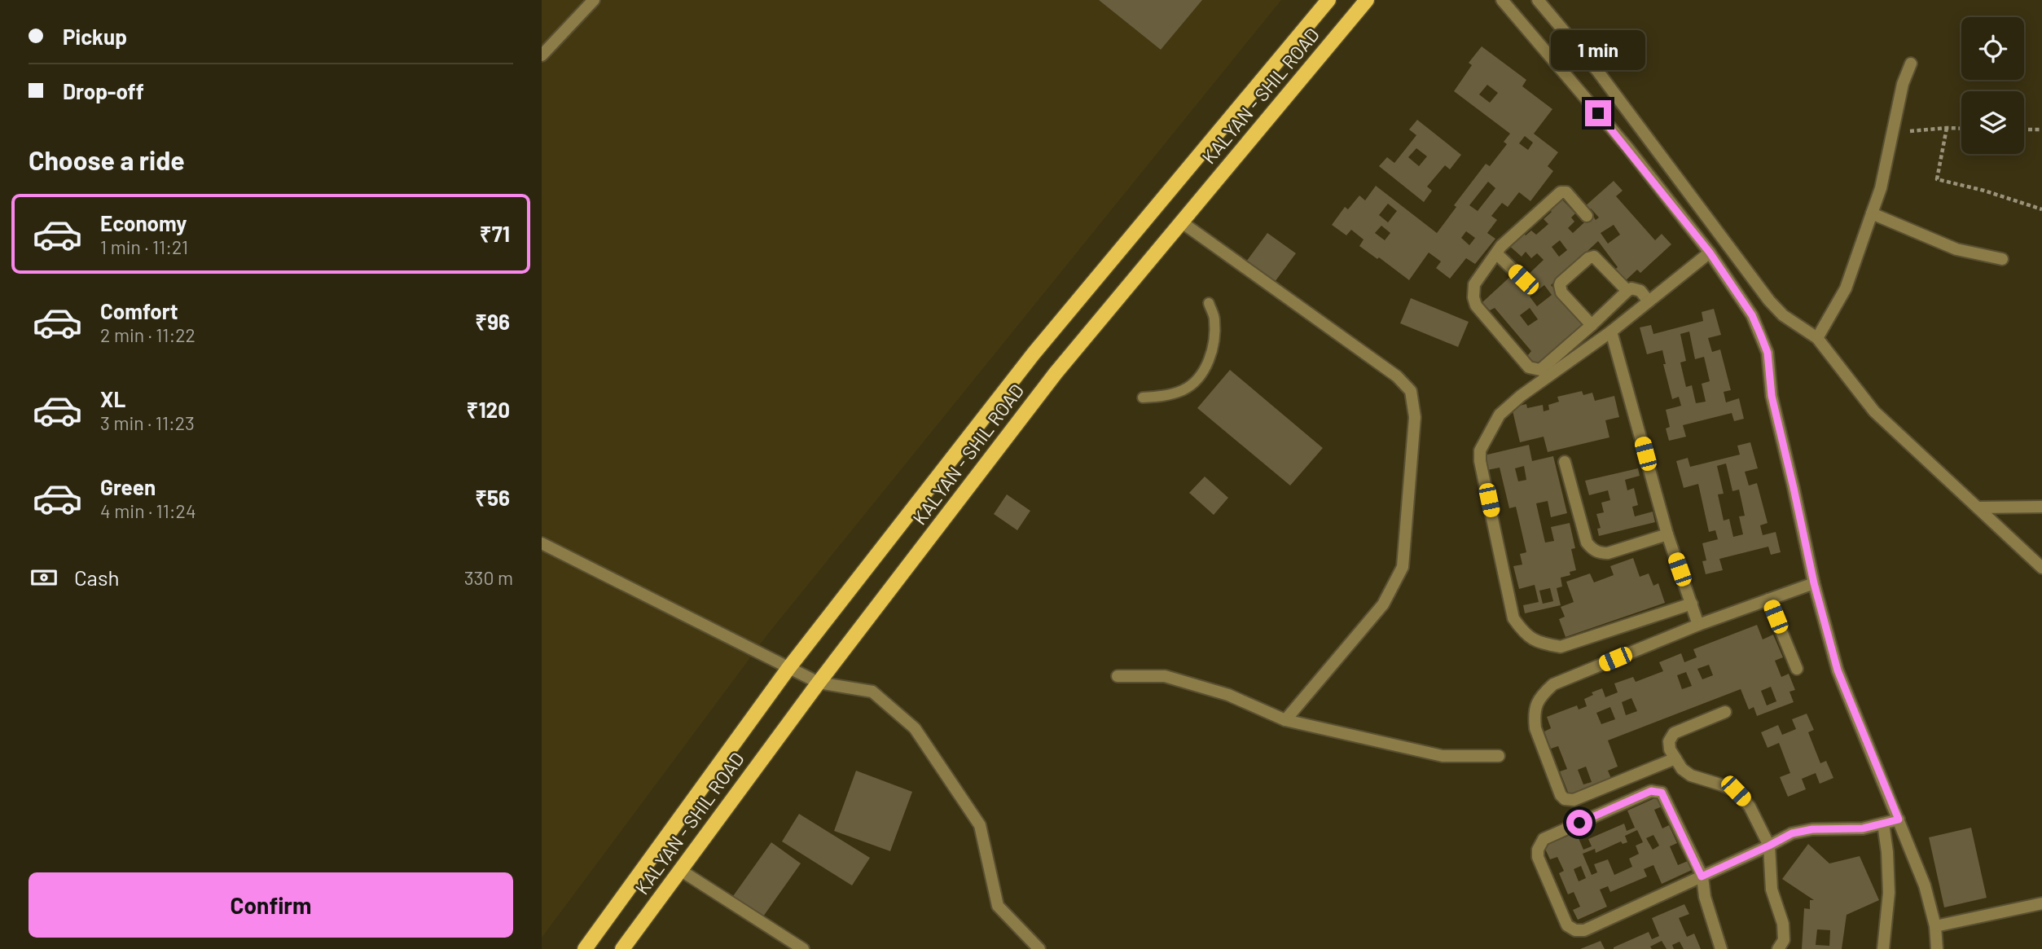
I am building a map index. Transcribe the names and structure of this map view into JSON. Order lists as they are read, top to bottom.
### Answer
{
  "streets": {
    "main road": ["KALYAN - SHIL ROAD"]
  },
  "page": {
    "banner": ["Pickup", "Drop-off"],
    "bubble": "1 min",
    "heading": "Choose a ride",
    "list": [
      {
        "name": "Economy",
        "note": "1 min · 11:21",
        "value": "₹71"
      },
      {
        "name": "Comfort",
        "note": "2 min · 11:22",
        "value": "₹96"
      },
      {
        "name": "XL",
        "note": "3 min · 11:23",
        "value": "₹120"
      },
      {
        "name": "Green",
        "note": "4 min · 11:24",
        "value": "₹56"
      }
    ],
    "pay": ["Cash", "330 m"],
    "buttons": "Confirm"
  }
}
